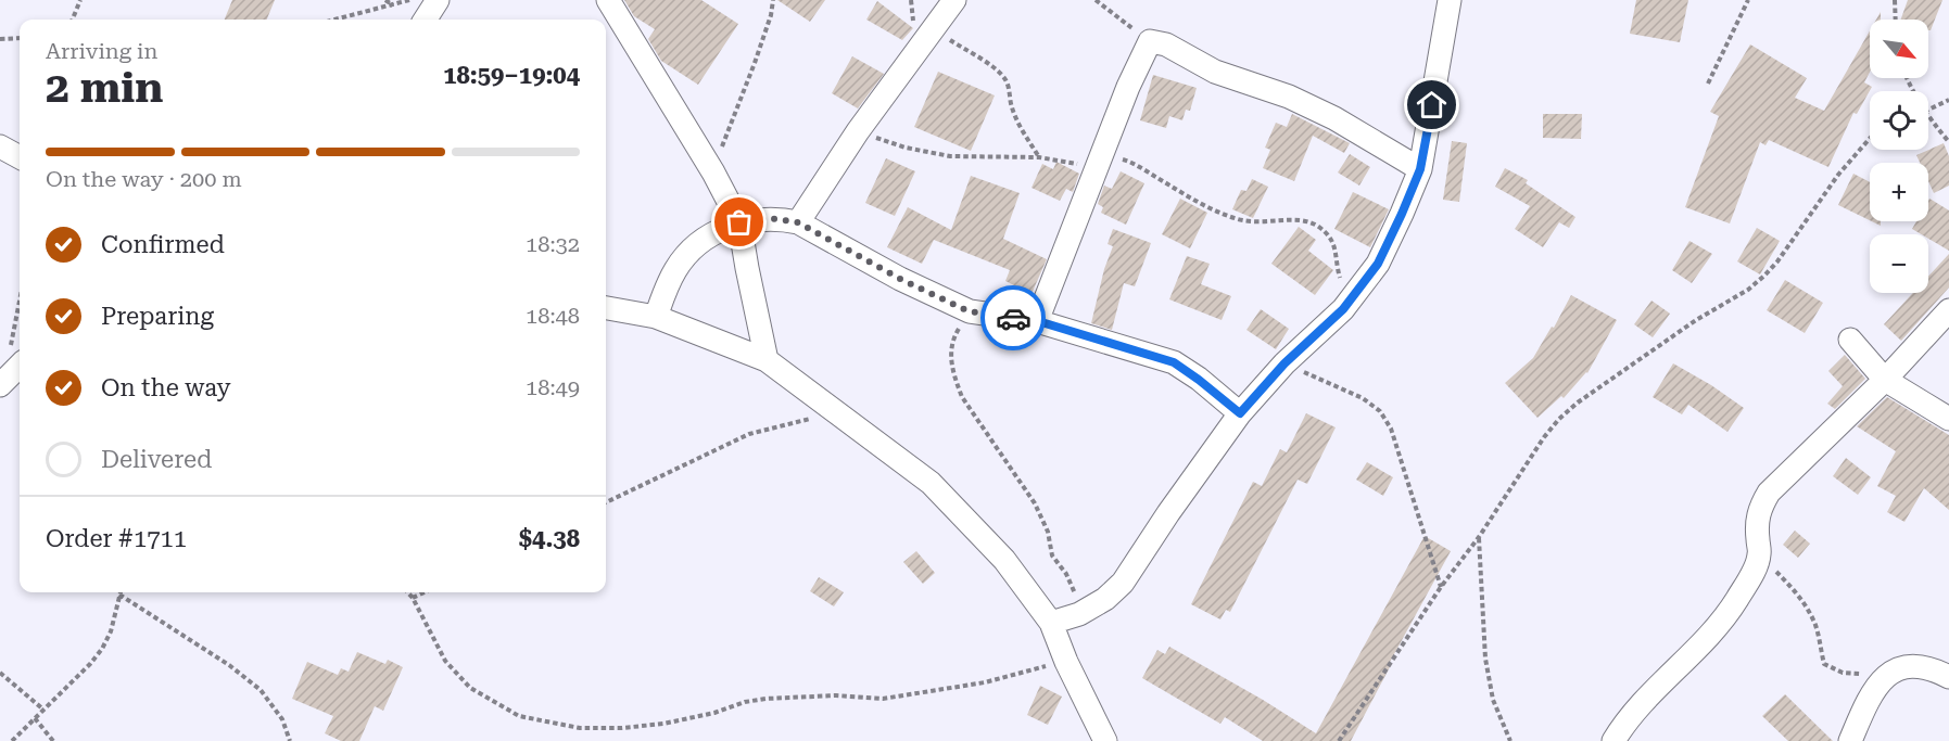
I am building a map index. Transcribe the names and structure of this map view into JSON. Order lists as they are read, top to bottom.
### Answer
{
  "north": "bottom right",
  "page": {
    "map_buttons": ["+", "−"],
    "heading": ["2 min", "Arriving in", "18:59–19:04"],
    "panel": ["Order #1711", "$4.38"],
    "bar": "On the way · 200 m",
    "list": [
      ["Confirmed", "18:32"],
      ["Preparing", "18:48"],
      ["On the way", "18:49"],
      "Delivered"
    ]
  }
}
